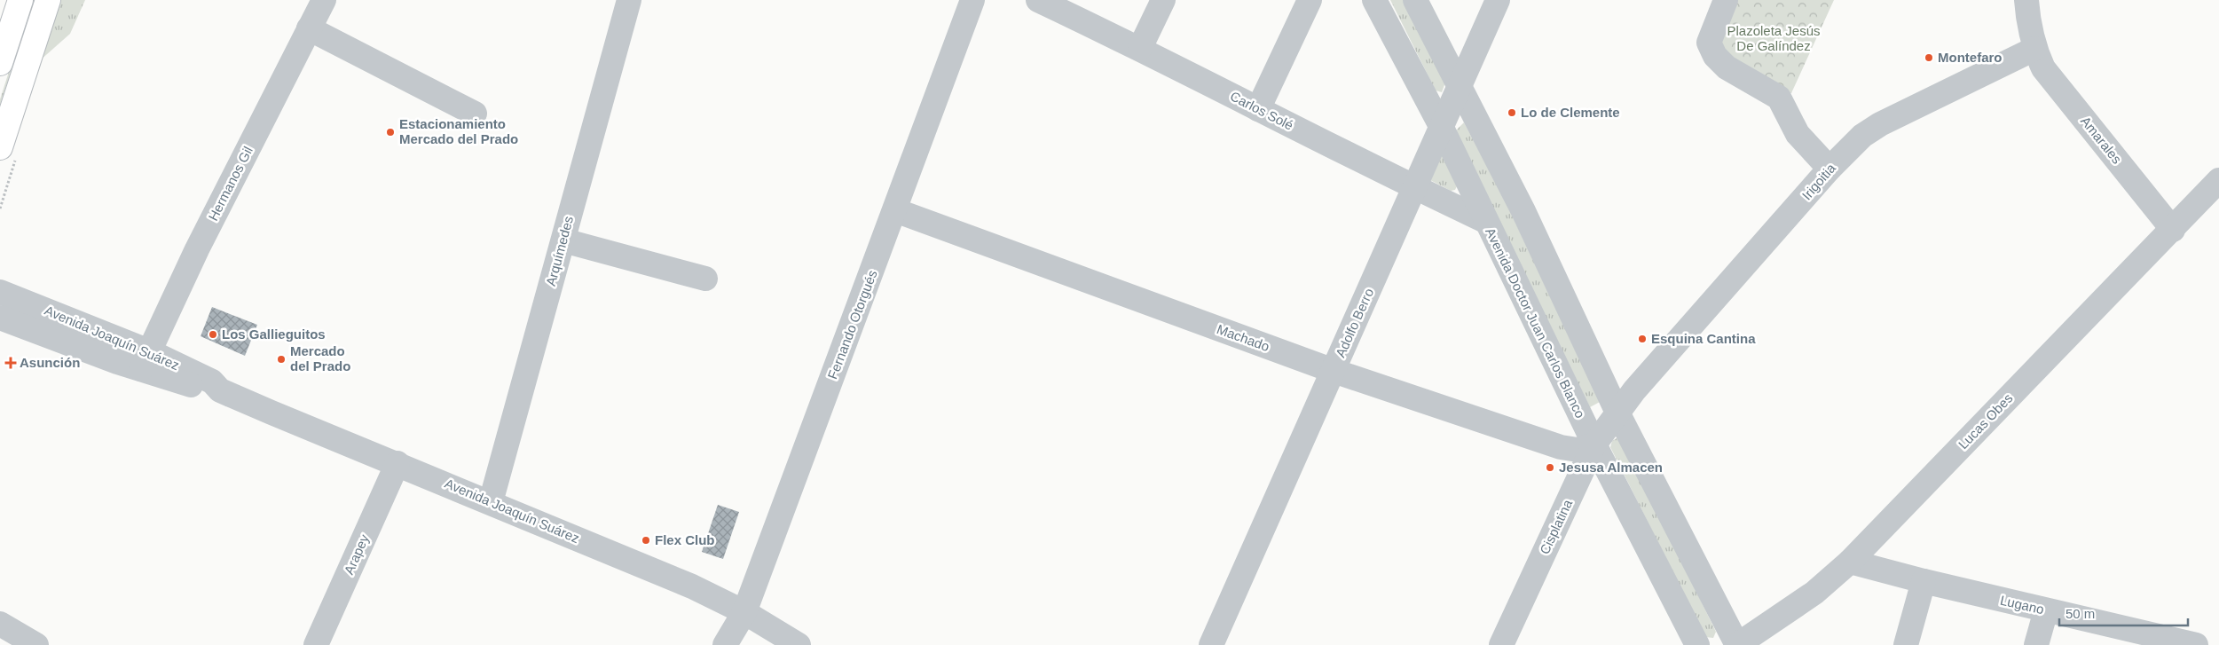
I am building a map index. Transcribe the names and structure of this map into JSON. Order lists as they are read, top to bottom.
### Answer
{
  "streets": {
    "street": [
      "Carlos Solé",
      "Amarales",
      "Irigoitia",
      "Hermanos Gil",
      "Arquímedes",
      "Adolfo Berro",
      "Avenida Doctor Juan Carlos Blanco",
      "Fernando Otorgués",
      "Avenida Joaquín Suárez",
      "Machado",
      "Lucas Obes",
      "Cisplatina",
      "Arapey",
      "Lugano"
    ]
  },
  "crossings": [
    ["Carlos Solé", "Adolfo Berro"],
    ["Carlos Solé", "Avenida Doctor Juan Carlos Blanco"],
    ["Amarales", "Irigoitia"],
    ["Amarales", "Lucas Obes"],
    ["Irigoitia", "Cisplatina"],
    ["Hermanos Gil", "Avenida Joaquín Suárez"],
    ["Arquímedes", "Avenida Joaquín Suárez"],
    ["Adolfo Berro", "Avenida Doctor Juan Carlos Blanco"],
    ["Adolfo Berro", "Machado"],
    ["Avenida Doctor Juan Carlos Blanco", "Machado"],
    ["Avenida Doctor Juan Carlos Blanco", "Cisplatina"],
    ["Fernando Otorgués", "Avenida Joaquín Suárez"],
    ["Fernando Otorgués", "Machado"],
    ["Avenida Joaquín Suárez", "Arapey"],
    ["Machado", "Cisplatina"],
    ["Lucas Obes", "Lugano"]
  ],
  "parks": ["Plazoleta Jesús De Galíndez"],
  "places": {
    "other": [
      "Montefaro",
      "Lo de Clemente",
      "Estacionamiento Mercado del Prado",
      "Los Gallieguitos",
      "Esquina Cantina",
      "Mercado del Prado",
      "Jesusa Almacen",
      "Flex Club"
    ],
    "health": ["Asunción"]
  },
  "scale_bar": "50 m"
}
